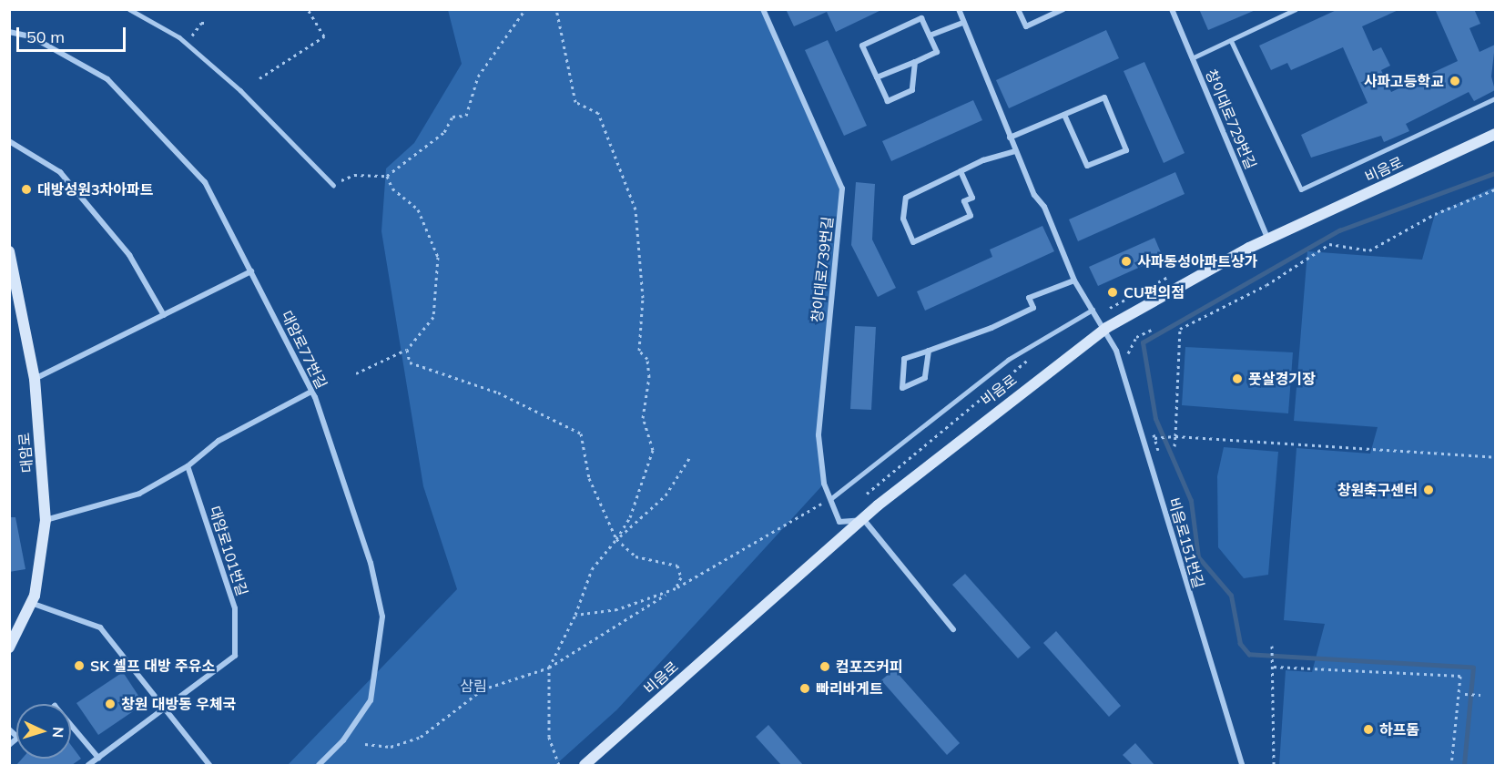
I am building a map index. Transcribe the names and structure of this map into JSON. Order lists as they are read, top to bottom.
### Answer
{
  "streets": {
    "street": [
      "창이대로729번길",
      "비음로",
      "창이대로739번길",
      "대암로77번길",
      "대암로",
      "비음로151번길",
      "대암로101번길"
    ]
  },
  "crossings": [
    ["창이대로729번길", "비음로"],
    ["비음로", "창이대로739번길"],
    ["비음로", "비음로151번길"]
  ],
  "parks": ["삼림"],
  "places": [
    "사파고등학교",
    "대방성원3차아파트",
    "사파동성아파트상가",
    "CU편의점",
    "풋살경기장",
    "창원축구센터",
    "SK 셀프 대방 주유소",
    "컴포즈커피",
    "빠리바게트",
    "창원 대방동 우체국",
    "하프돔"
  ],
  "scale_bar": "50 m",
  "north": "right"
}
